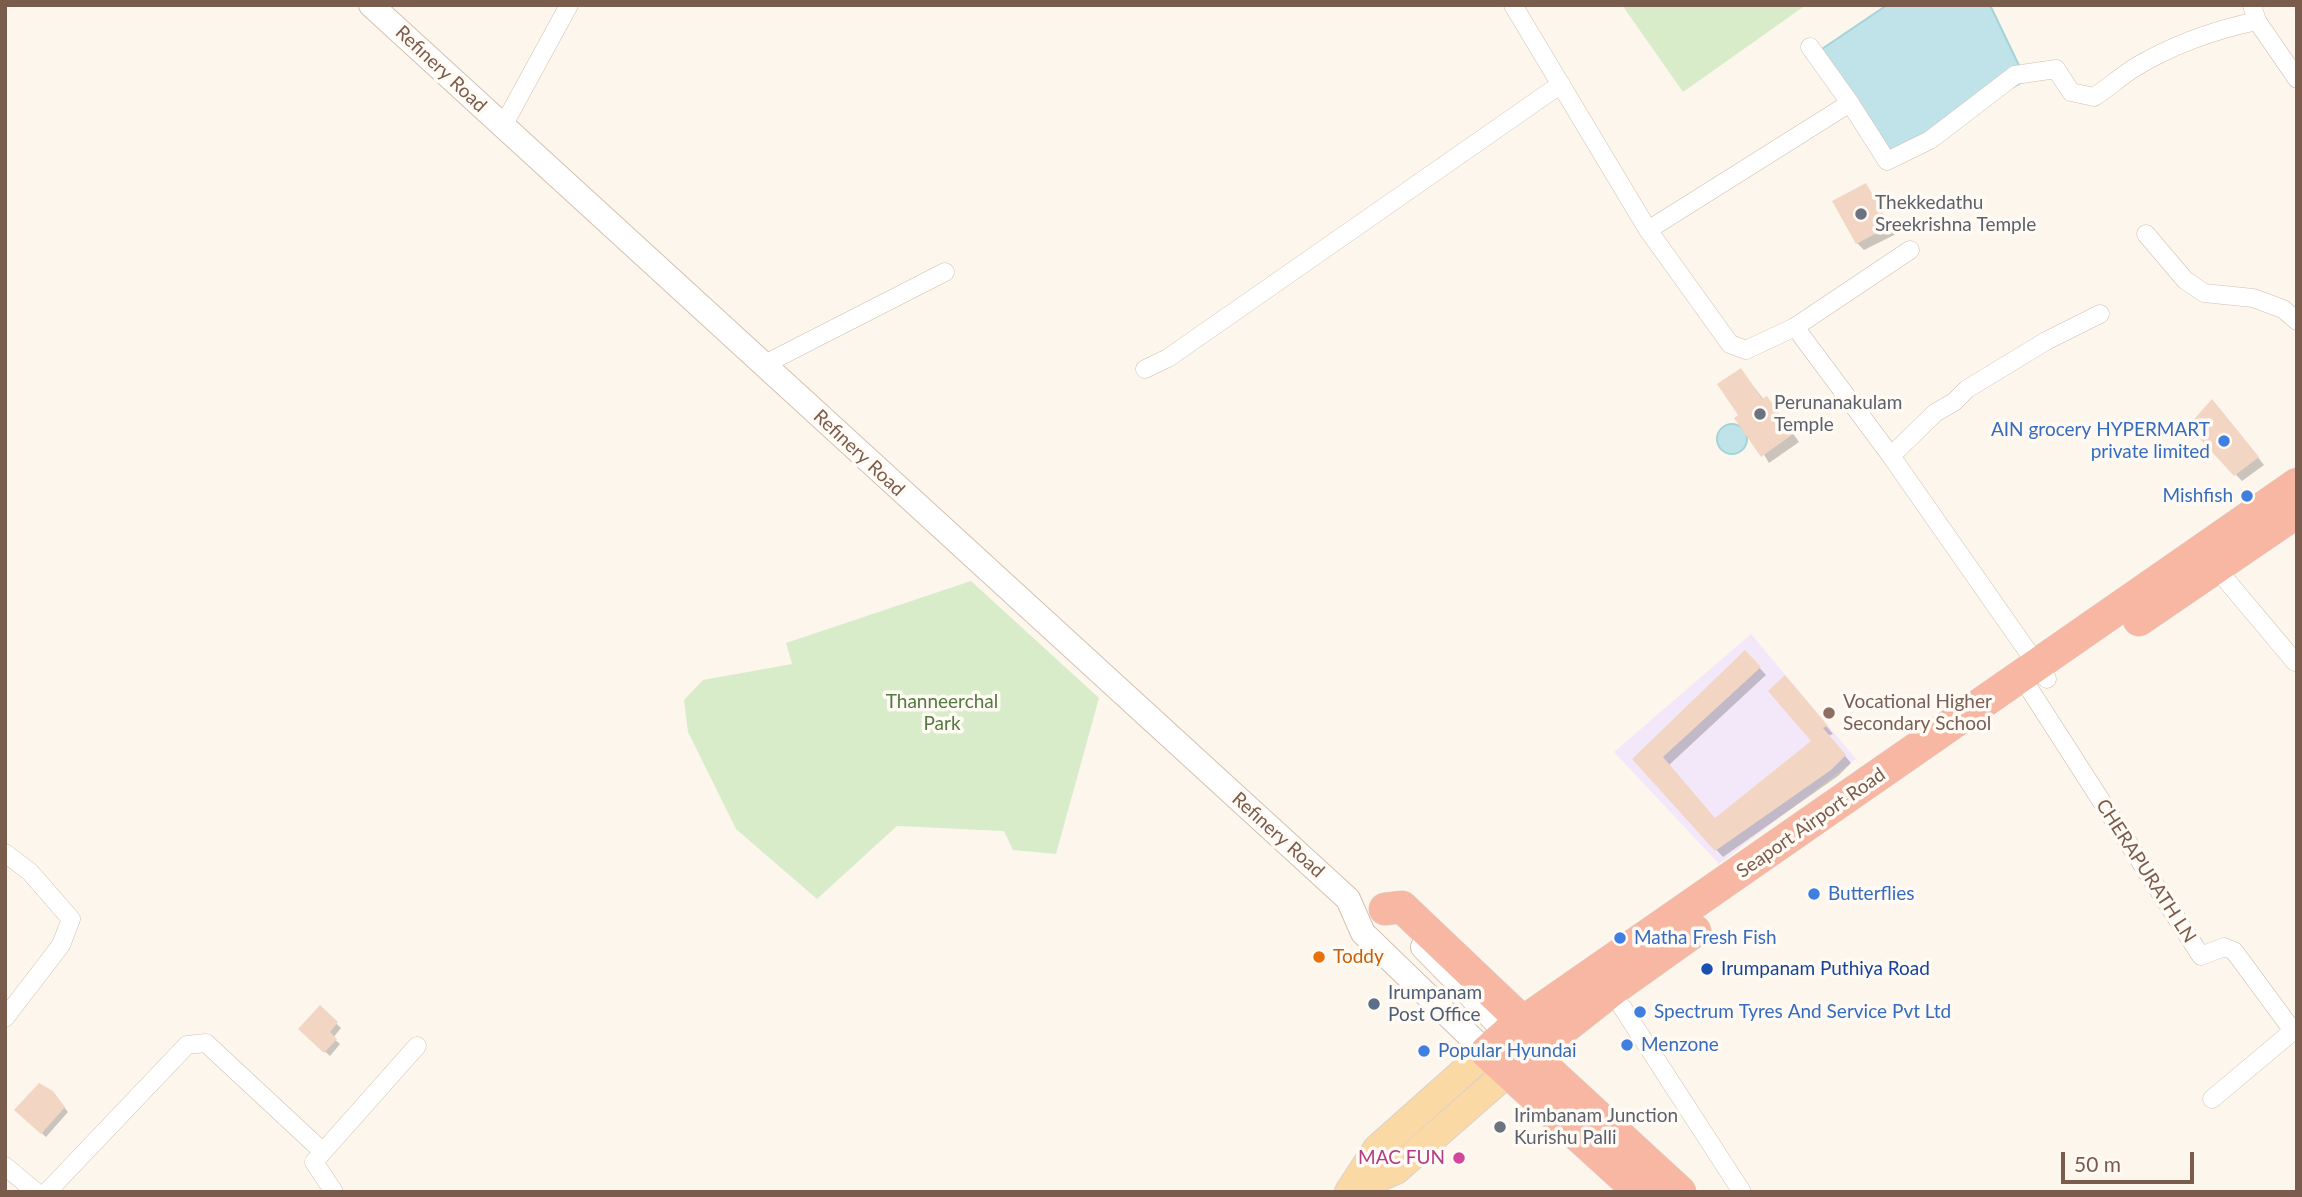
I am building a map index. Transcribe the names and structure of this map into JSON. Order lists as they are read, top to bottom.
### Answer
{
  "streets": {
    "highway": ["Refinery Road", "Seaport Airport Road"],
    "street": ["CHERAPURATH LN"]
  },
  "crossings": [
    ["Refinery Road", "Seaport Airport Road"],
    ["Seaport Airport Road", "CHERAPURATH LN"]
  ],
  "parks": ["Thanneerchal Park"],
  "places": [
    "Thekkedathu Sreekrishna Temple",
    "Perunanakulam Temple",
    "AIN grocery HYPERMART private limited",
    "Mishfish",
    "Vocational Higher Secondary School",
    "Butterflies",
    "Matha Fresh Fish",
    "Toddy",
    "Irumpanam Puthiya Road",
    "Irumpanam Post Office",
    "Spectrum Tyres And Service Pvt Ltd",
    "Menzone",
    "Popular Hyundai",
    "Irimbanam Junction Kurishu Palli",
    "MAC FUN"
  ],
  "scale_bar": "50 m"
}
